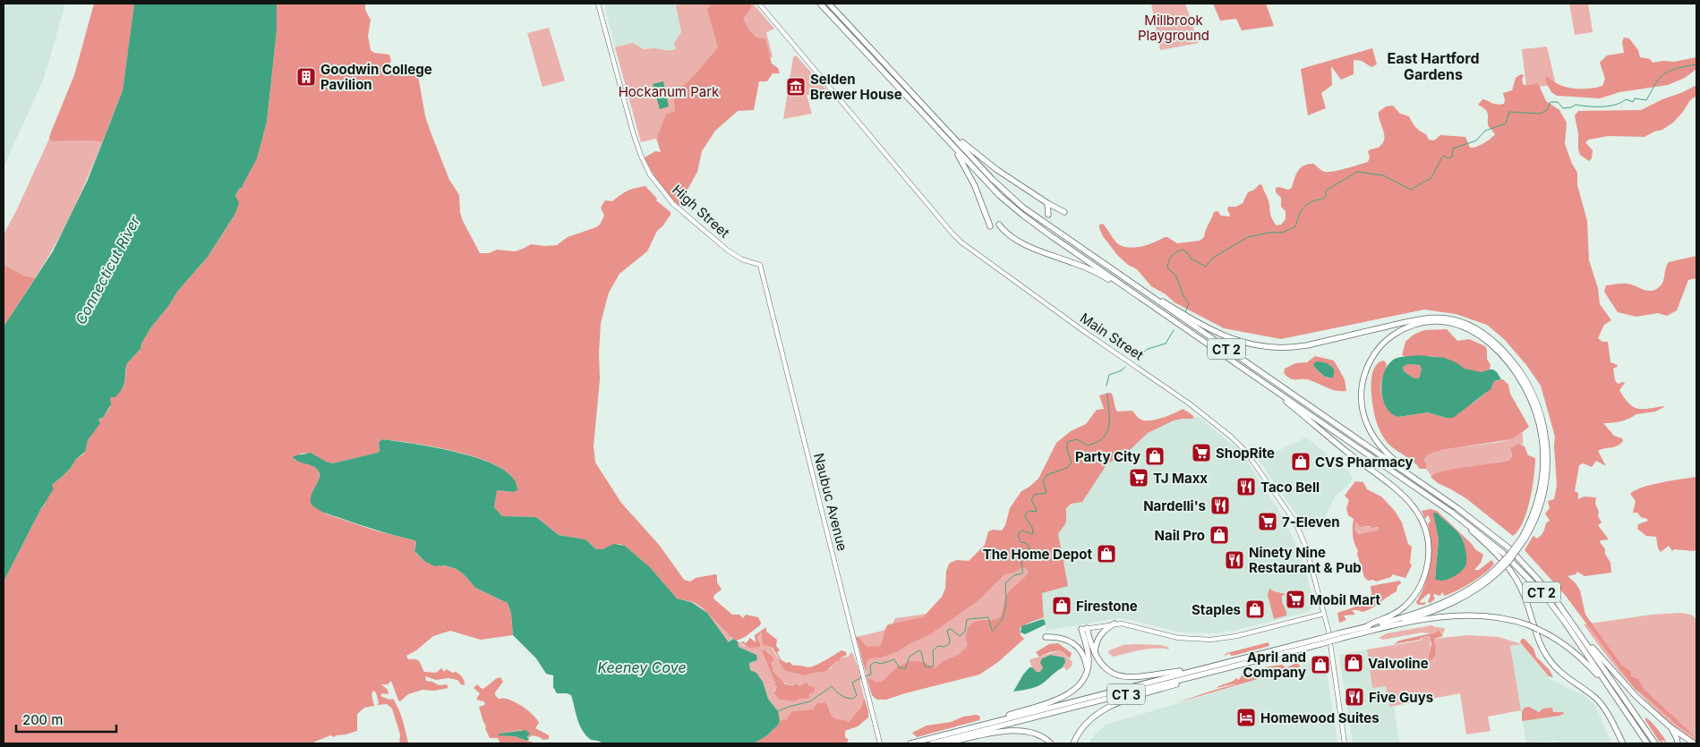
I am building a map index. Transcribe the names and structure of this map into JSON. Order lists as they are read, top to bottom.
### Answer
{
  "streets": {
    "highway": ["CT 2", "CT 3"],
    "main road": ["High Street", "Main Street", "Naubuc Avenue"]
  },
  "crossings": [
    ["High Street", "Naubuc Avenue"]
  ],
  "districts": ["East Hartford Gardens"],
  "water": ["Connecticut River", "Keeney Cove"],
  "parks": ["Millbrook Playground", "Hockanum Park"],
  "places": {
    "building": ["Goodwin College Pavilion"],
    "museum": ["Selden Brewer House"],
    "supermarket": [
      "ShopRite",
      "TJ Maxx",
      "7-Eleven",
      "Mobil Mart"
    ],
    "shop": [
      "Party City",
      "CVS Pharmacy",
      "Nail Pro",
      "The Home Depot",
      "Firestone",
      "Staples",
      "Valvoline",
      "April and Company"
    ],
    "restaurant": [
      "Taco Bell",
      "Nardelli's",
      "Ninety Nine Restaurant & Pub",
      "Five Guys"
    ],
    "hotel": ["Homewood Suites"]
  },
  "scale_bar": "200 m"
}
